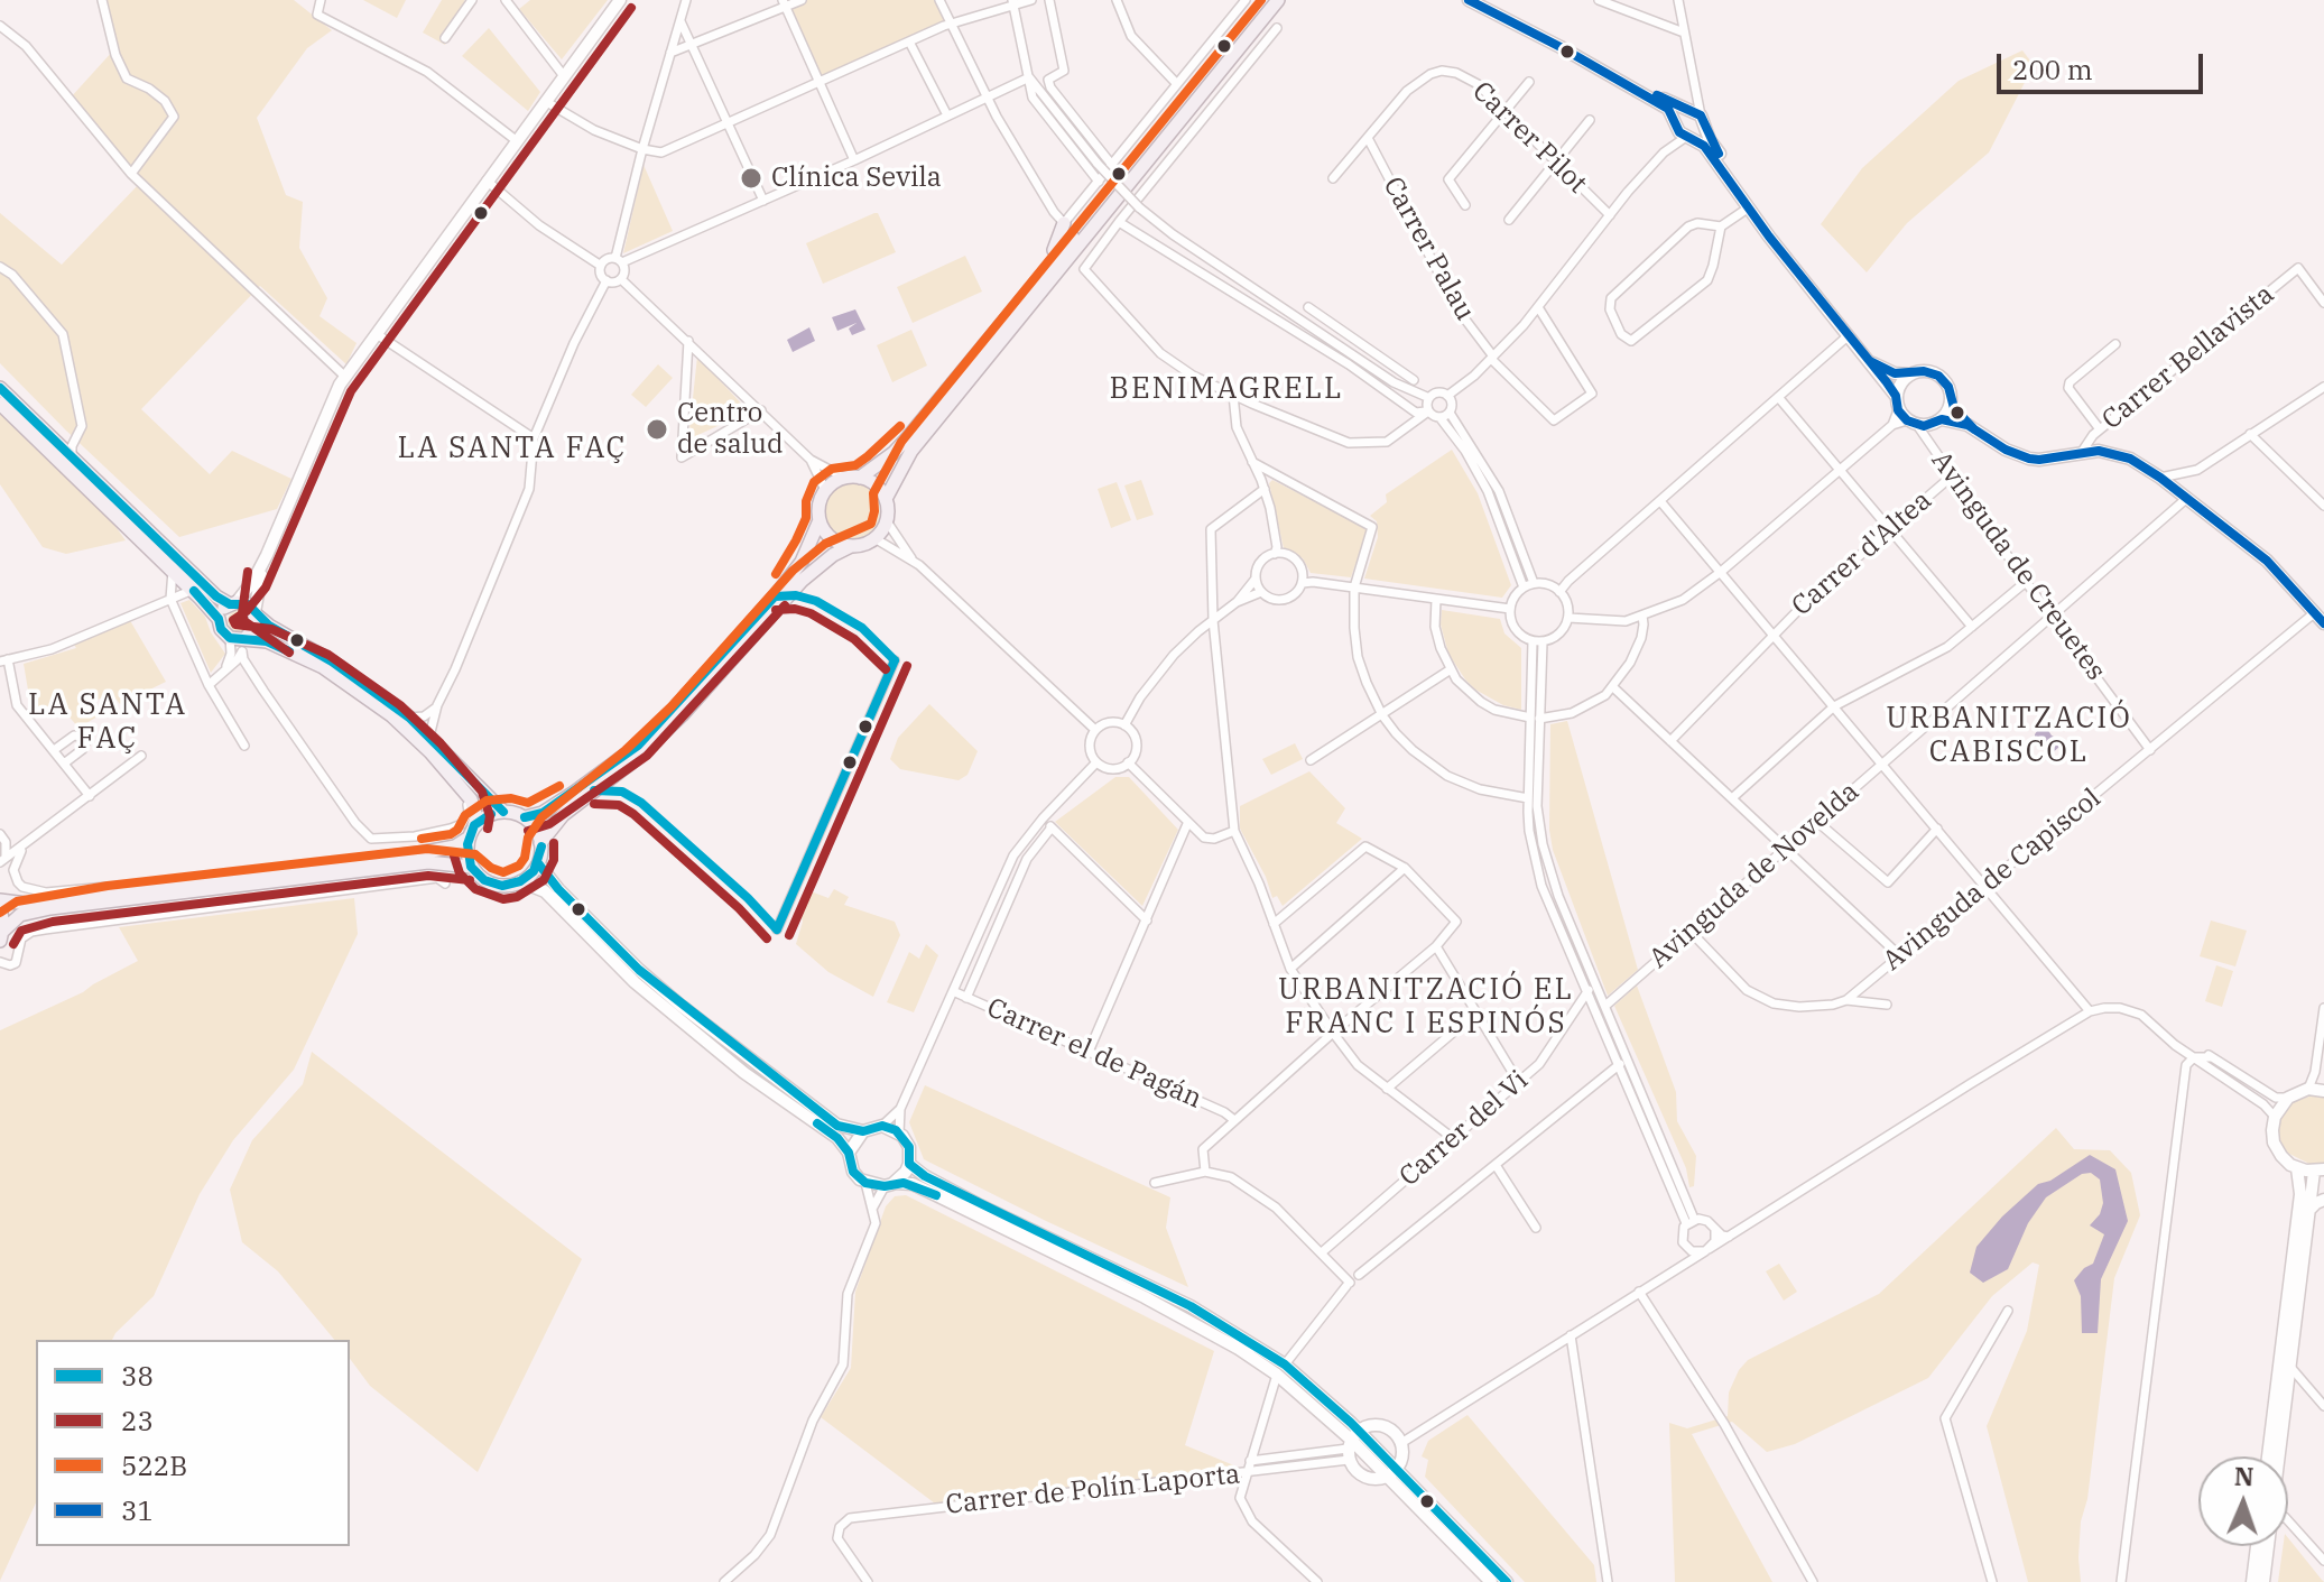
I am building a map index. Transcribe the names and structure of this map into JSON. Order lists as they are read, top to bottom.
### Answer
{
  "streets": {
    "street": [
      "Carrer Pilot",
      "Carrer Palau",
      "Carrer Bellavista",
      "Carrer d'Altea",
      "Avinguda de Creuetes",
      "Avinguda de Novelda",
      "Avinguda de Capiscol",
      "Carrer el de Pagán",
      "Carrer del Vi",
      "Carrer de Polín Laporta"
    ]
  },
  "crossings": [
    ["Carrer Pilot", "Carrer Palau"],
    ["Carrer d'Altea", "Avinguda de Creuetes"],
    ["Avinguda de Creuetes", "Avinguda de Novelda"],
    ["Avinguda de Creuetes", "Avinguda de Capiscol"],
    ["Avinguda de Novelda", "Avinguda de Capiscol"]
  ],
  "districts": [
    "BENIMAGRELL",
    "LA SANTA FAÇ",
    "LA SANTA FAÇ",
    "URBANITZACIÓ CABISCOL",
    "URBANITZACIÓ EL FRANC I ESPINÓS"
  ],
  "places": ["Clínica Sevila", "Centro de salud"],
  "lines": [
    "transit line 522B",
    "transit line 31",
    "transit line 23",
    "transit line 38"
  ],
  "legend": [
    "38",
    "23",
    "522B",
    "31"
  ],
  "scale_bar": "200 m",
  "north": "top"
}
